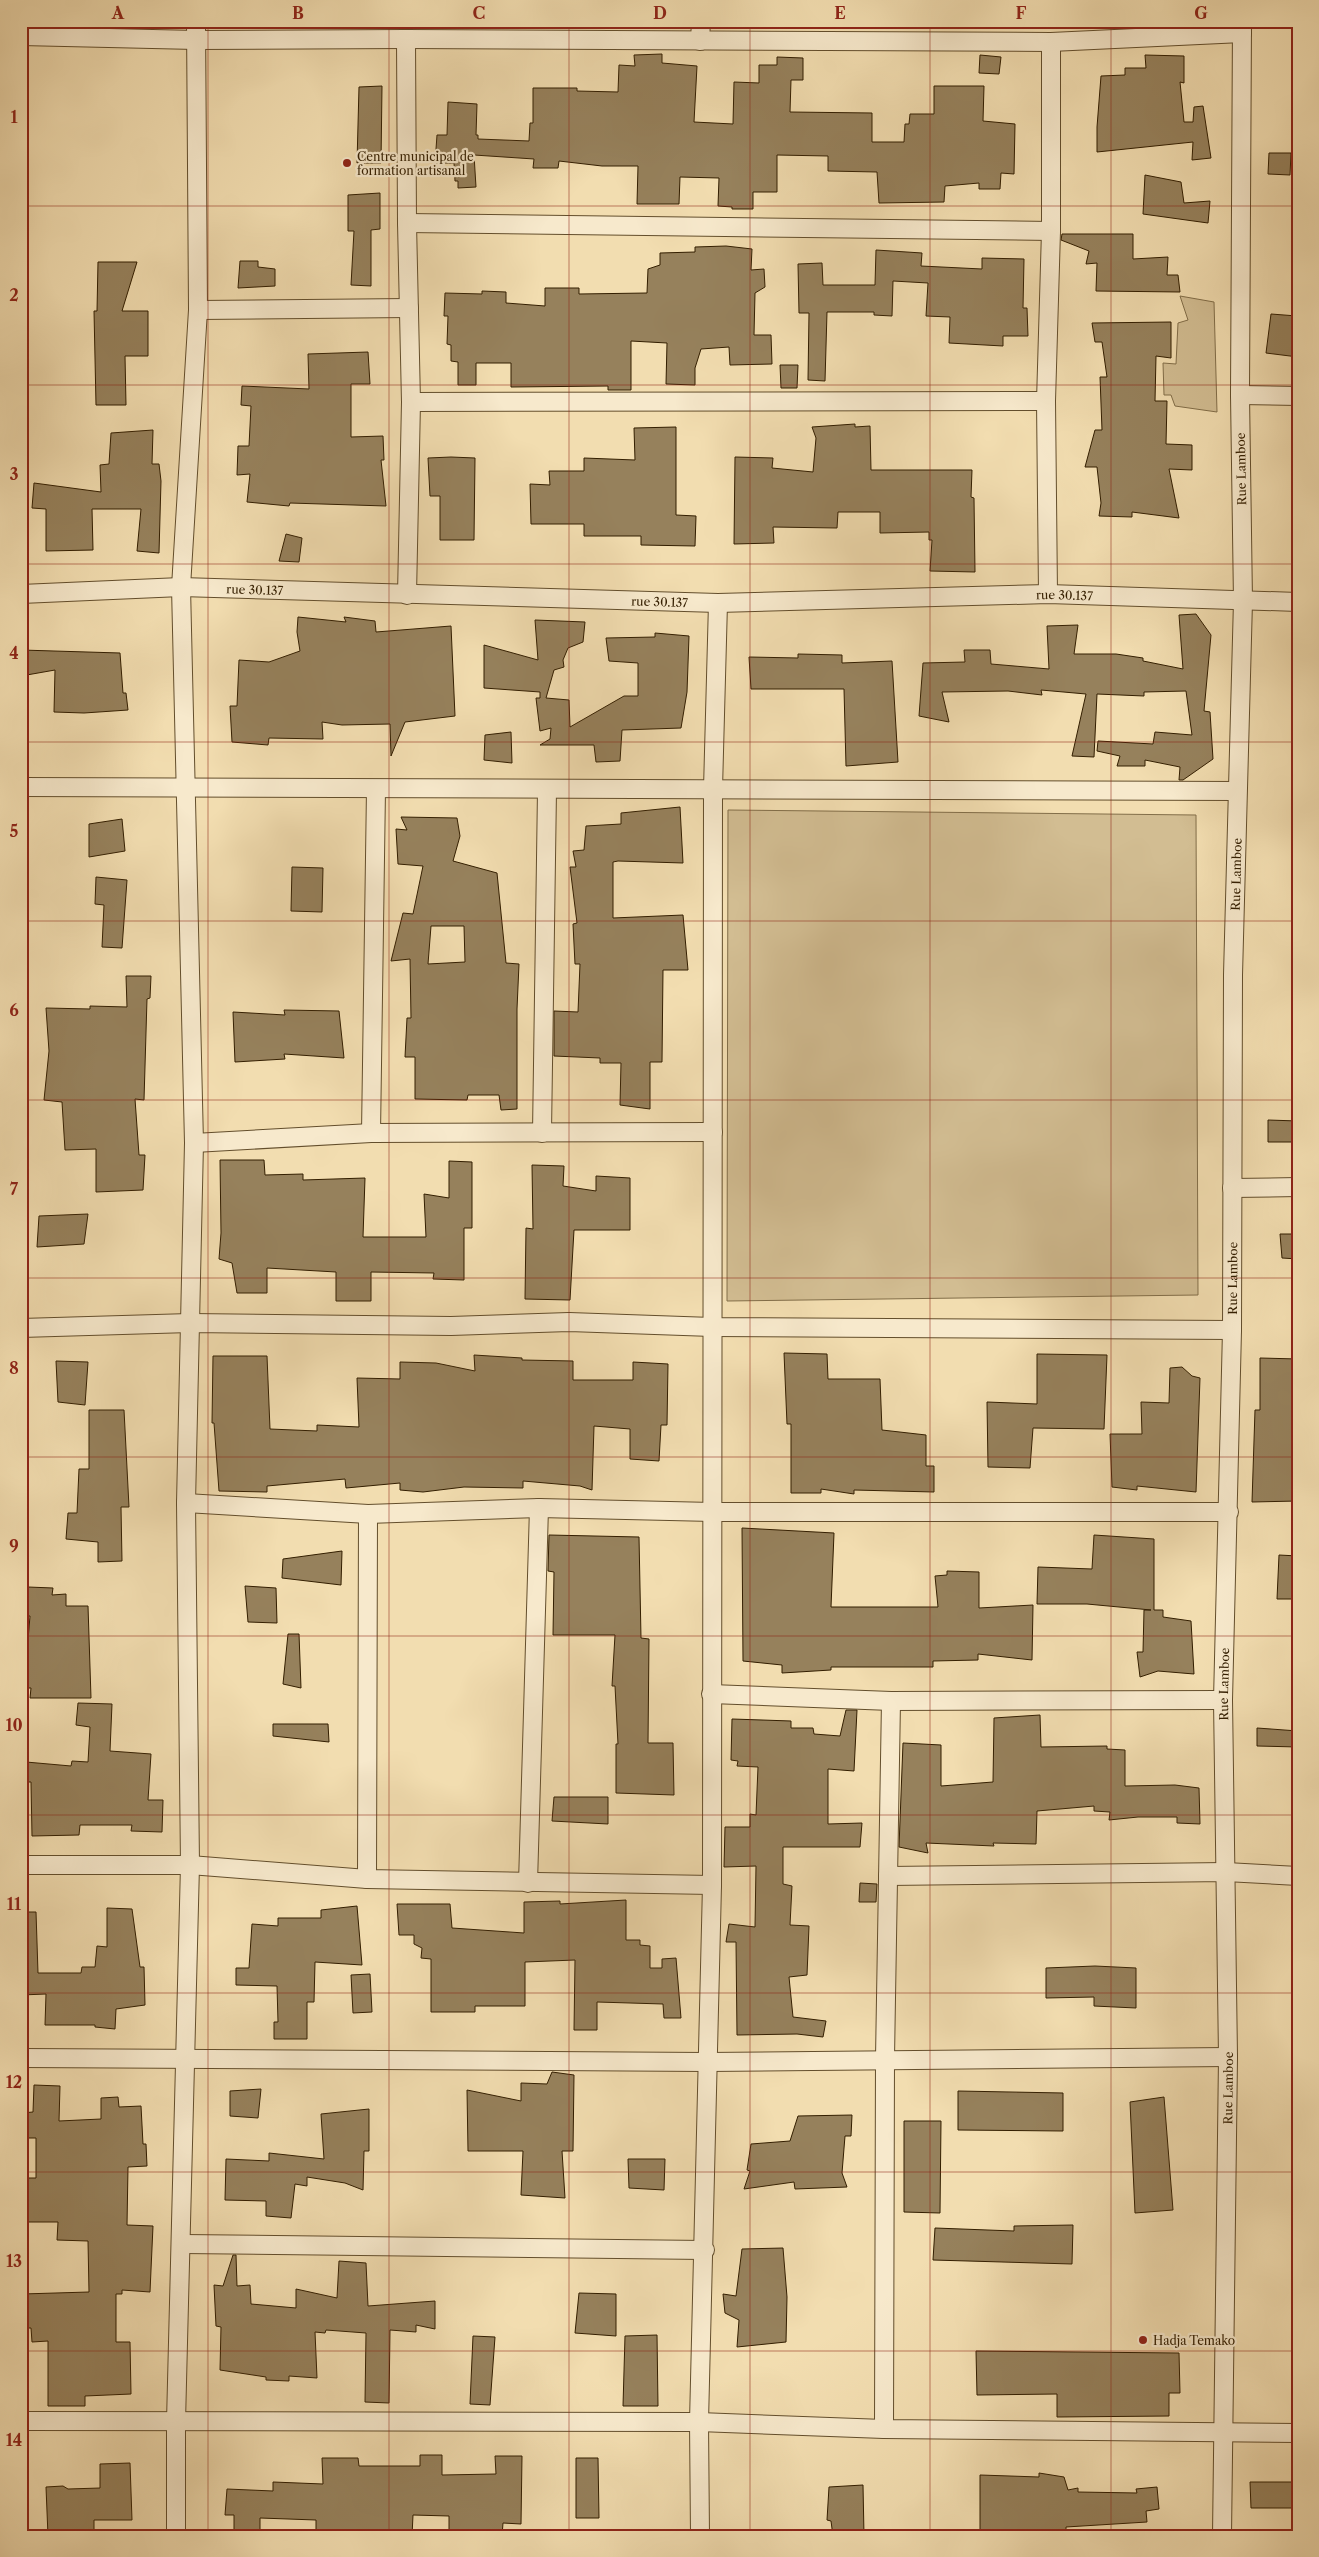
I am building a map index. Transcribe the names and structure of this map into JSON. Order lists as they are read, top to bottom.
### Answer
{
  "streets": {
    "street": ["Rue Lamboe", "rue 30.137"]
  },
  "crossings": [
    ["Rue Lamboe", "rue 30.137"]
  ],
  "places": ["Centre municipal de formation artisanal", "Hadja Temako"],
  "grid": {
    "columns": [
      "A",
      "B",
      "C",
      "D",
      "E",
      "F",
      "G"
    ],
    "rows": [
      "1",
      "2",
      "3",
      "4",
      "5",
      "6",
      "7",
      "8",
      "9",
      "10",
      "11",
      "12",
      "13",
      "14"
    ]
  }
}
